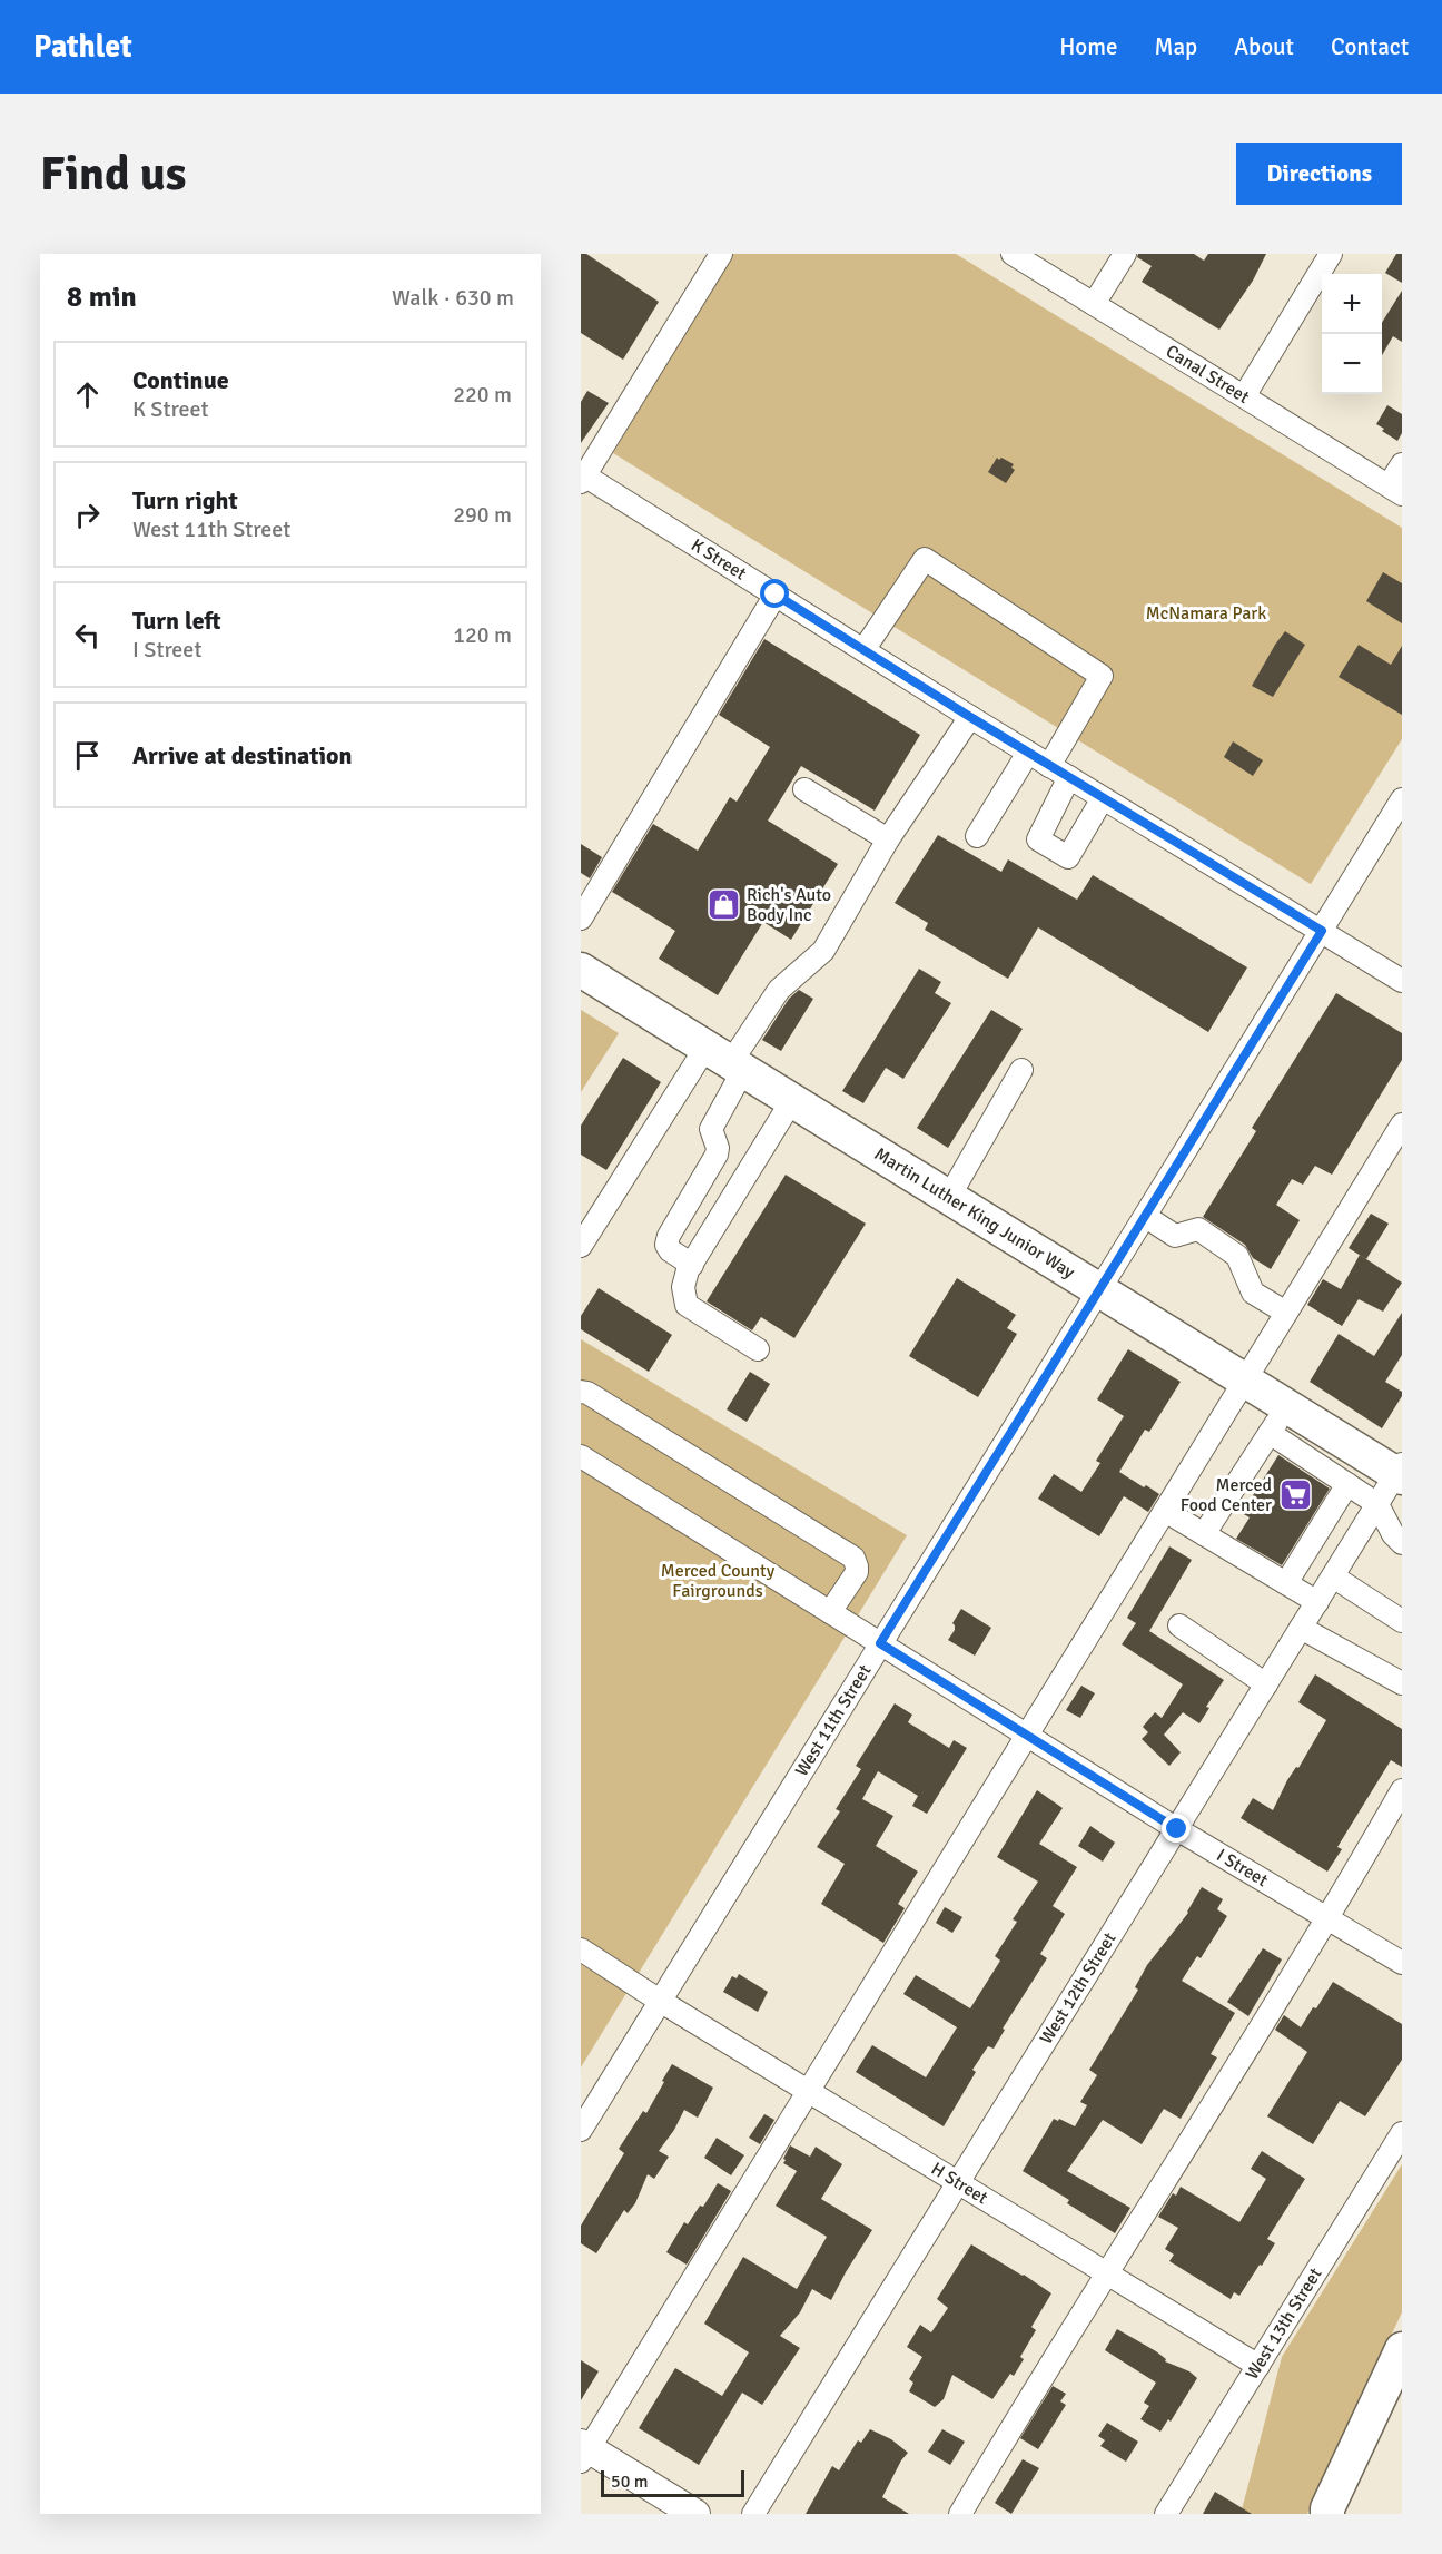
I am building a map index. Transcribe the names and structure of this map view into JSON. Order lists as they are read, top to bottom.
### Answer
{
  "streets": {
    "highway": ["Martin Luther King Junior Way"],
    "street": [
      "Canal Street",
      "K Street",
      "West 11th Street",
      "I Street",
      "West 12th Street",
      "H Street",
      "West 13th Street"
    ]
  },
  "crossings": [
    ["K Street", "West 11th Street"],
    ["Martin Luther King Junior Way", "West 11th Street"],
    ["Martin Luther King Junior Way", "West 12th Street"],
    ["West 11th Street", "I Street"],
    ["West 11th Street", "H Street"],
    ["I Street", "West 12th Street"],
    ["West 12th Street", "H Street"],
    ["H Street", "West 13th Street"]
  ],
  "parks": ["McNamara Park", "Merced County Fairgrounds"],
  "places": {
    "shop": ["Rich's Auto Body Inc"],
    "supermarket": ["Merced Food Center"]
  },
  "scale_bar": "50 m",
  "page": {
    "header": "Pathlet",
    "nav": [
      "Home",
      "Map",
      "About",
      "Contact"
    ],
    "buttons": "Directions",
    "title": "Find us",
    "heading": ["8 min", "Walk · 630 m"],
    "map_buttons": ["+", "−"],
    "list": [
      ["Continue", "K Street", "220 m"],
      ["Turn right", "West 11th Street", "290 m"],
      ["Turn left", "I Street", "120 m"],
      "Arrive at destination"
    ],
    "scale": "50 m"
  }
}
